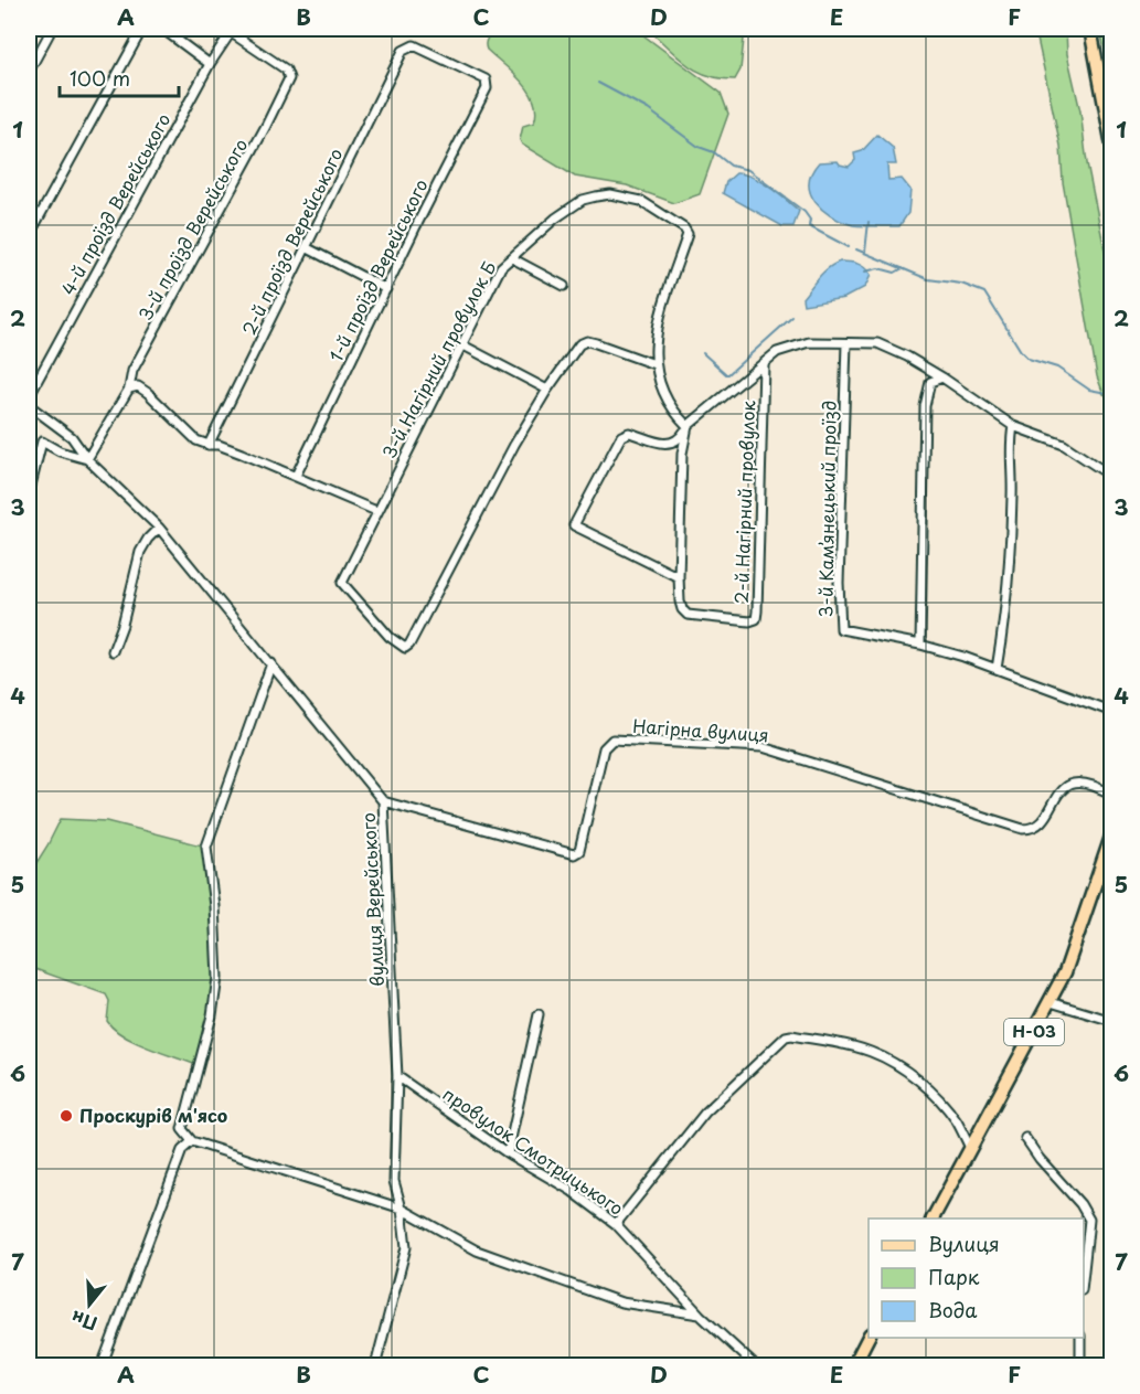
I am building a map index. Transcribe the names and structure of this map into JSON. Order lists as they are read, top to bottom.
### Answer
{
  "streets": {
    "main road": ["Н-03"],
    "street": [
      "4-й проїзд Верейського",
      "3-й проїзд Верейського",
      "2-й проїзд Верейського",
      "1-й проїзд Верейського",
      "3-й Нагірний провулок Б",
      "2-й Нагірний провулок",
      "3-й Камʼянецький проїзд",
      "Нагірна вулиця",
      "вулиця Верейського",
      "провулок Смотрицького"
    ]
  },
  "crossings": [
    ["4-й проїзд Верейського", "3-й проїзд Верейського"],
    ["3-й проїзд Верейського", "вулиця Верейського"],
    ["2-й проїзд Верейського", "1-й проїзд Верейського"],
    ["Нагірна вулиця", "вулиця Верейського"],
    ["вулиця Верейського", "провулок Смотрицького"]
  ],
  "places": ["Проскурів м'ясо"],
  "legend": ["Вулиця", "Парк", "Вода"],
  "scale_bar": "100 m",
  "north": "bottom",
  "grid": {
    "columns": [
      "A",
      "B",
      "C",
      "D",
      "E",
      "F"
    ],
    "rows": [
      "1",
      "2",
      "3",
      "4",
      "5",
      "6",
      "7"
    ]
  }
}
